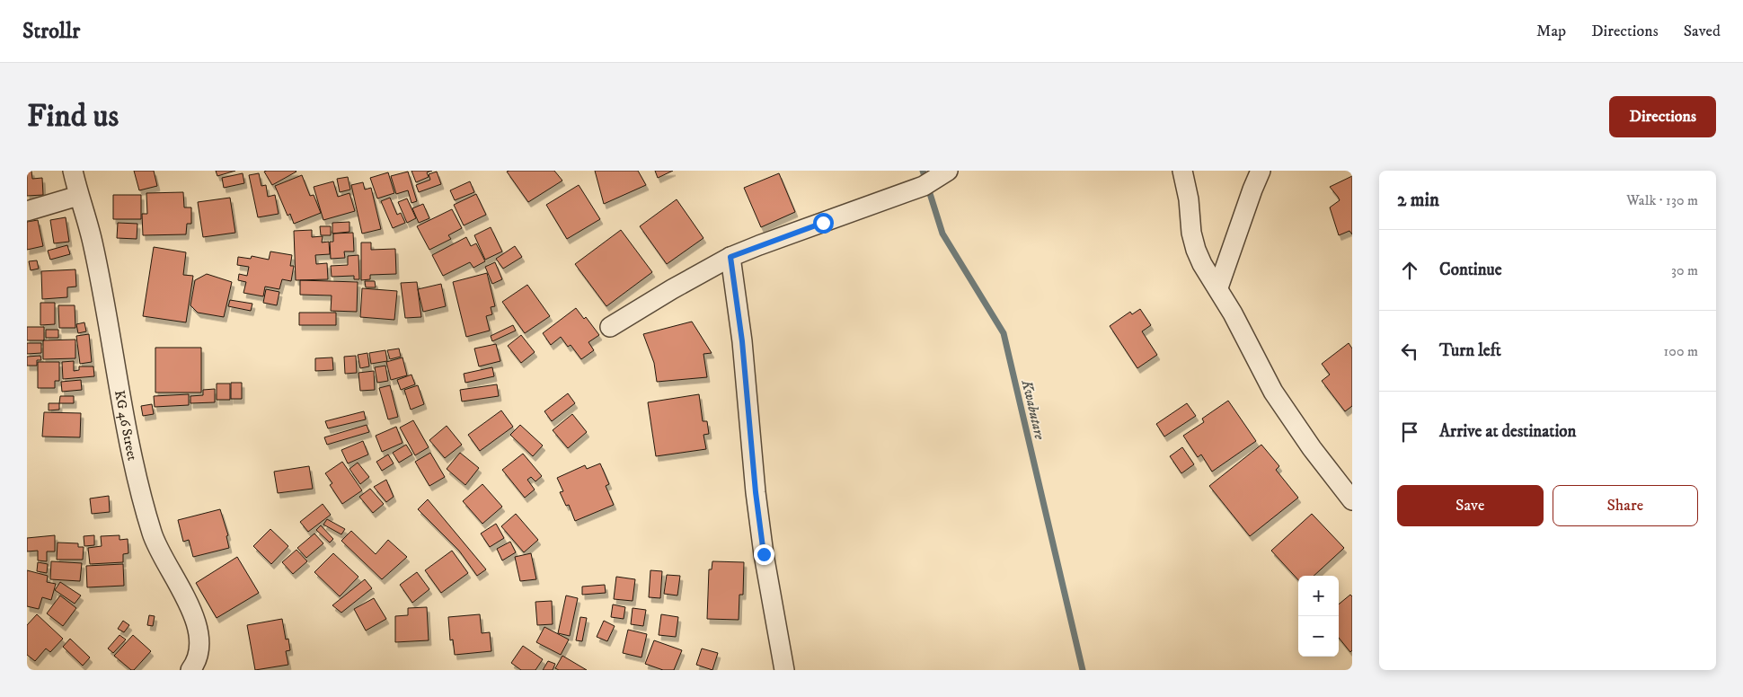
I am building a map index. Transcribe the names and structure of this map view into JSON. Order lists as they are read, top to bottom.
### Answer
{
  "streets": {
    "street": ["KG 46 Street"]
  },
  "water": ["Kwabutare"],
  "page": {
    "header": "Strollr",
    "nav": ["Map", "Directions", "Saved"],
    "buttons": [
      "Directions",
      ["Save", "Share"]
    ],
    "title": "Find us",
    "heading": ["2 min", "Walk · 130 m"],
    "list": [
      ["Continue", "30 m"],
      ["Turn left", "100 m"],
      "Arrive at destination"
    ],
    "map_buttons": ["+", "−"]
  }
}
